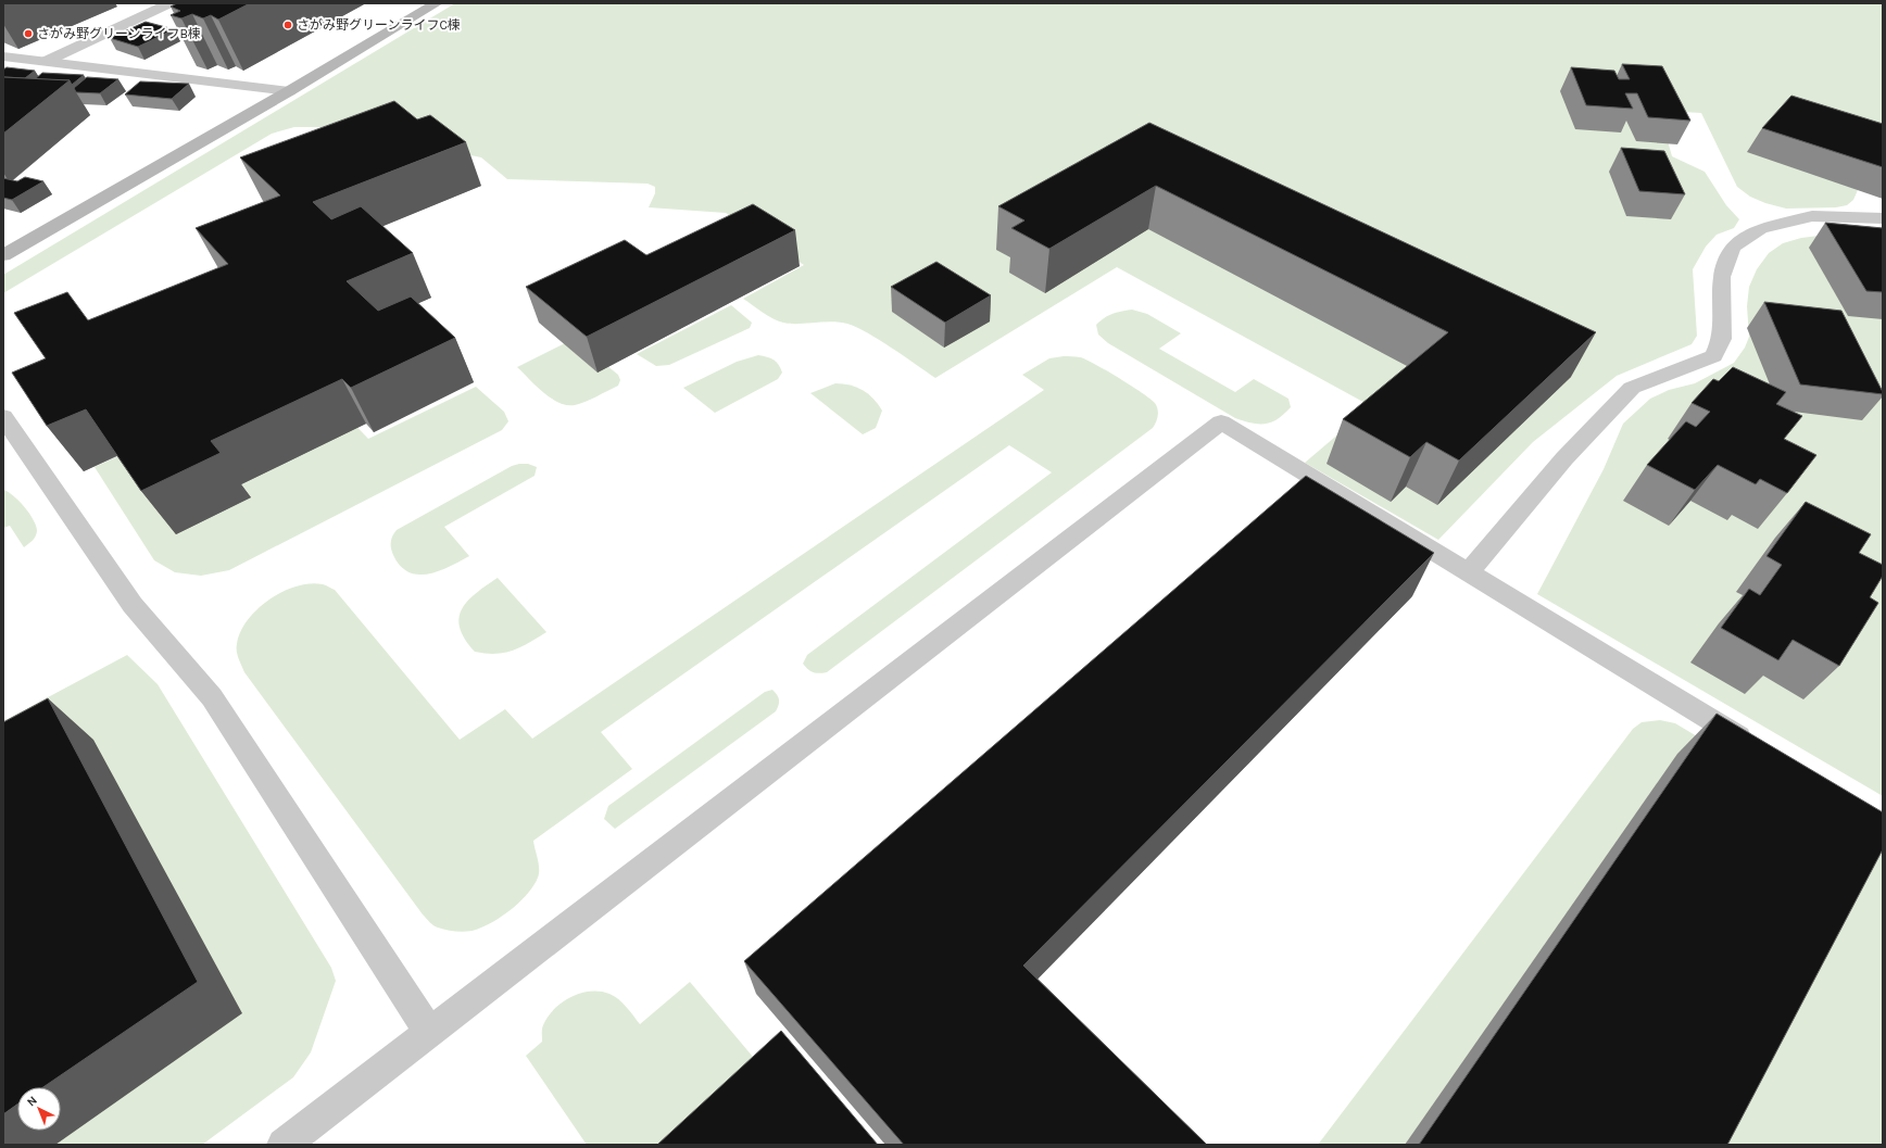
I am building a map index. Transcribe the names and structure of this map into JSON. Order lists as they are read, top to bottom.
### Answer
{
  "places": ["さがみ野グリーンライフC棟", "さがみ野グリーンライフB棟"],
  "north": "top left"
}
